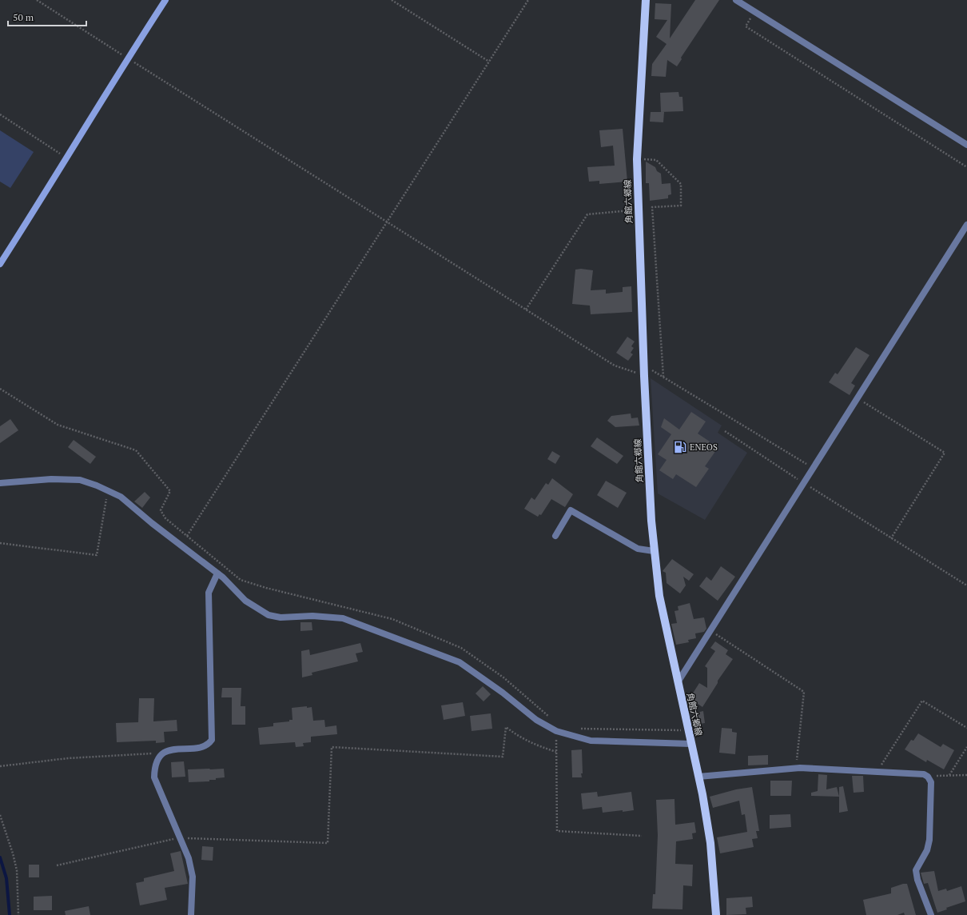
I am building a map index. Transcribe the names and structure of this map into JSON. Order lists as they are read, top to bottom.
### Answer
{
  "streets": {
    "main road": ["角館六郷線"]
  },
  "places": {
    "fuel station": ["ENEOS"]
  },
  "scale_bar": "50 m"
}
